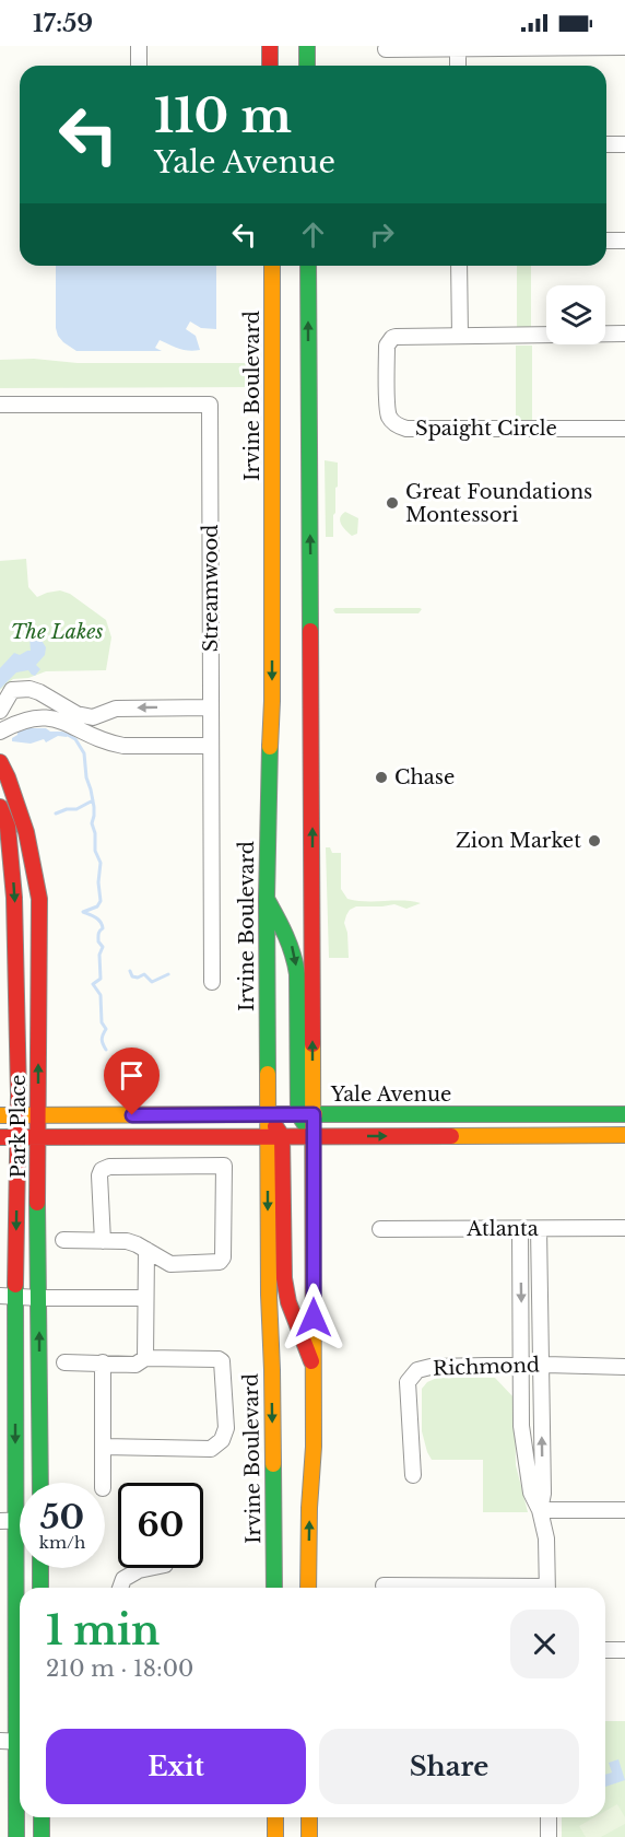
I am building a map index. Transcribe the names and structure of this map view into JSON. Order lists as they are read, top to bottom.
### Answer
{
  "streets": {
    "main road": ["Irvine Boulevard", "Yale Avenue", "Park Place"],
    "street": [
      "Spaight Circle",
      "Streamwood",
      "Atlanta",
      "Richmond"
    ]
  },
  "crossings": [
    ["Irvine Boulevard", "Yale Avenue"],
    ["Yale Avenue", "Park Place"]
  ],
  "parks": ["The Lakes"],
  "places": ["Great Foundations Montessori", "Chase", "Zion Market"],
  "page": {
    "status": "17:59",
    "turn": ["110 m", "Yale Avenue"],
    "speed": "50 km/h",
    "limit": "60",
    "heading": ["1 min", "210 m · 18:00"],
    "buttons": ["Exit", "Share"]
  }
}
